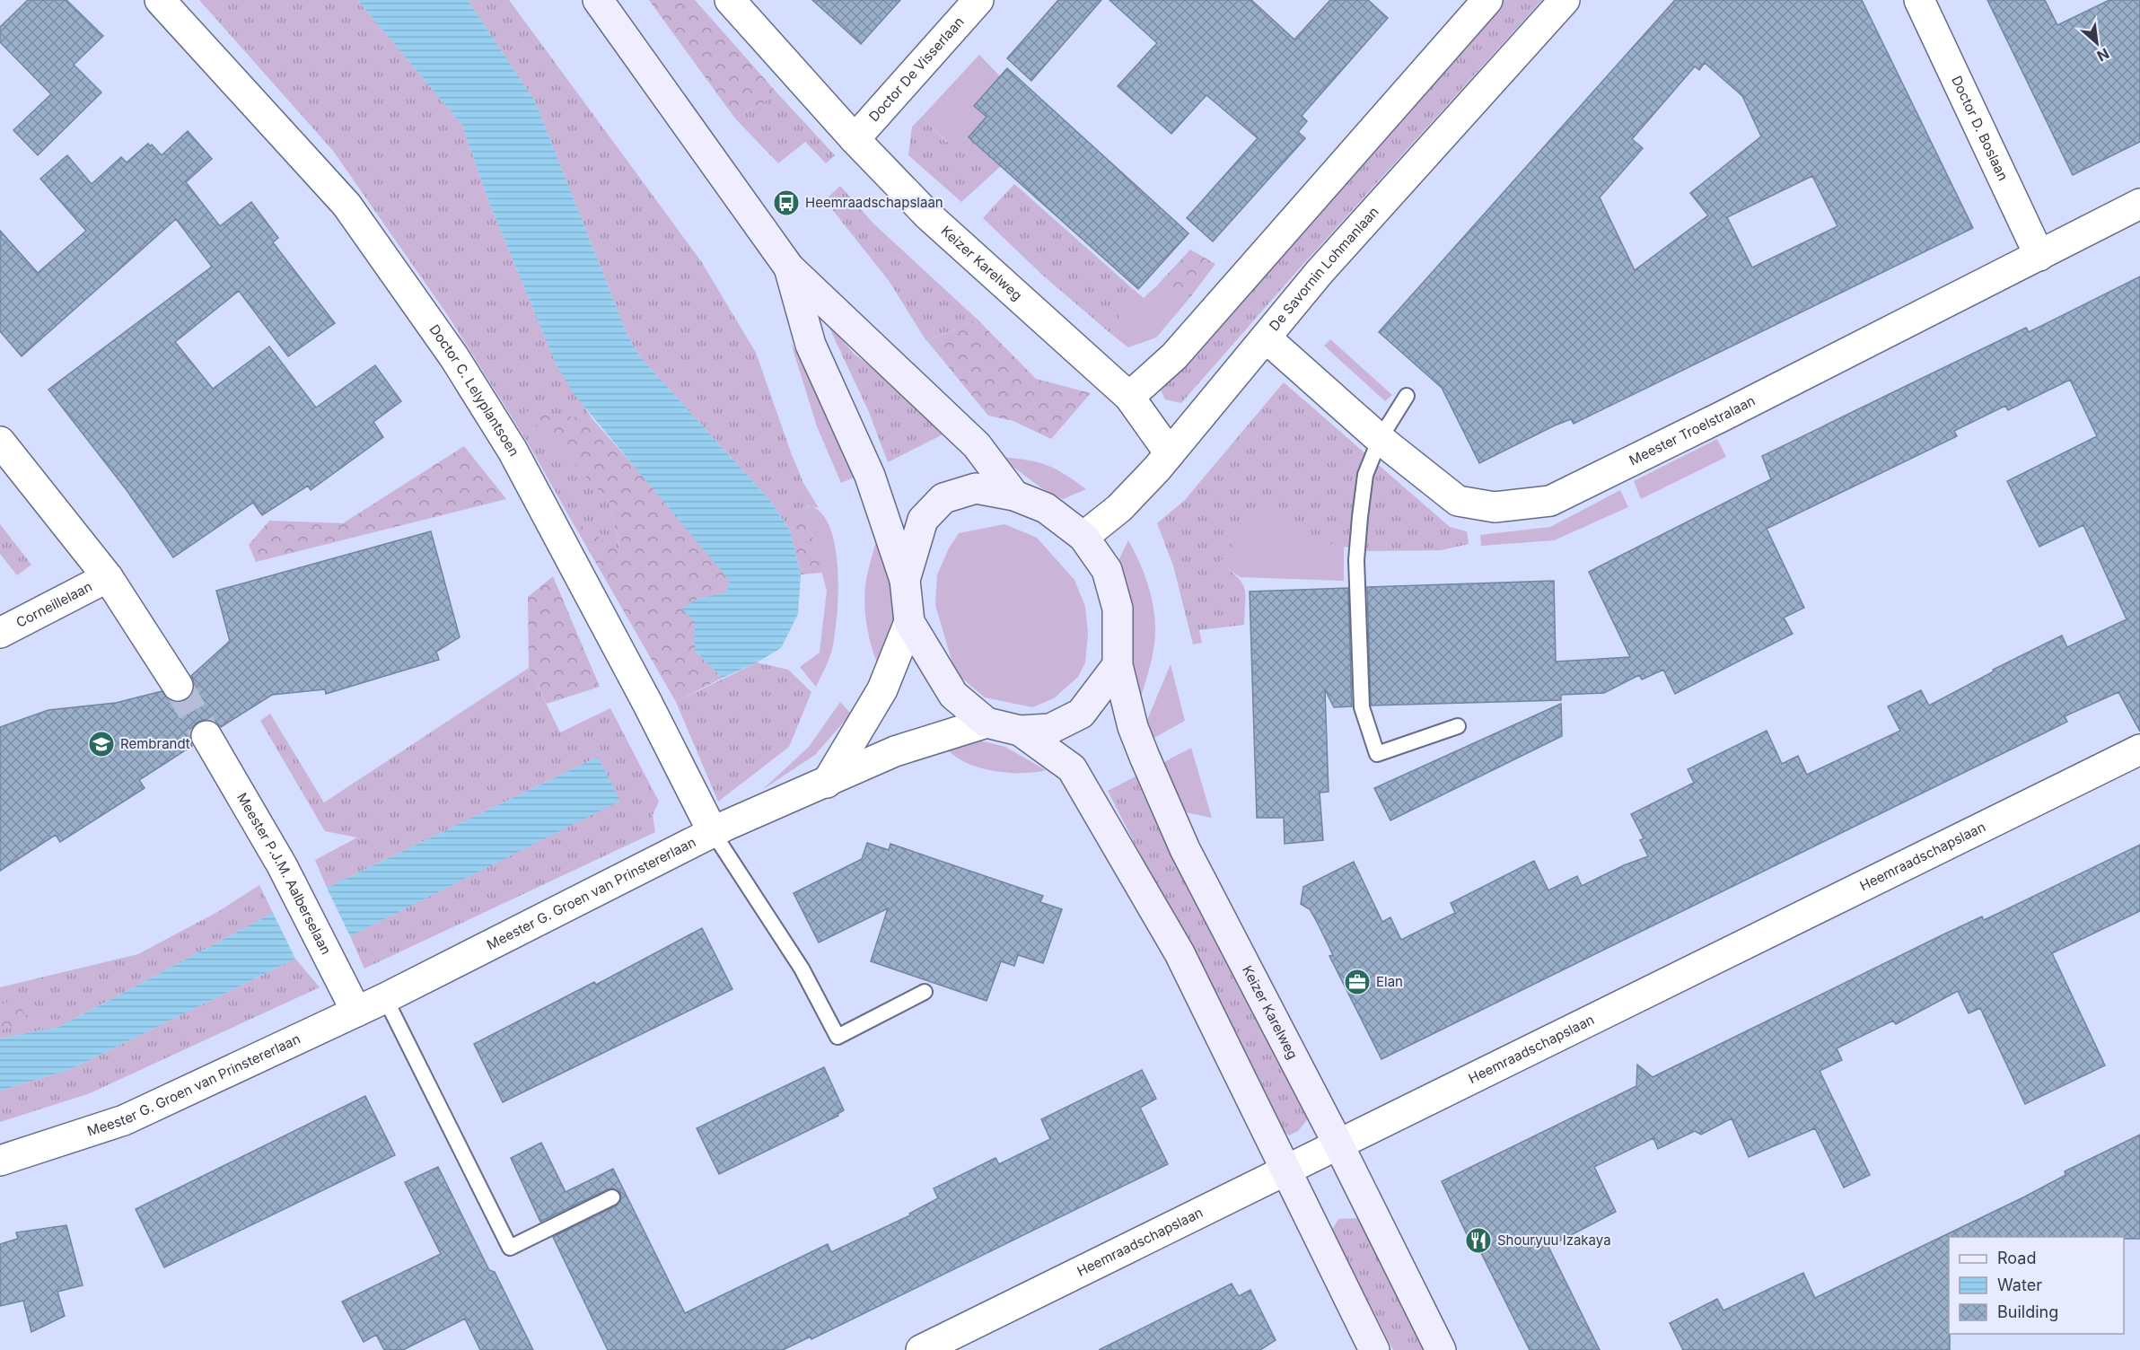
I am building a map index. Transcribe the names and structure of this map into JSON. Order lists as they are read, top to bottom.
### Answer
{
  "streets": {
    "main road": ["Keizer Karelweg"],
    "street": [
      "Doctor De Visserlaan",
      "Doctor D. Boslaan",
      "De Savornin Lohmanlaan",
      "Doctor C. Lelyplantsoen",
      "Meester Troelstralaan",
      "Corneillelaan",
      "Heemraadschapslaan",
      "Meester P.J.M. Aalberselaan",
      "Meester G. Groen van Prinstererlaan"
    ]
  },
  "crossings": [
    ["Doctor De Visserlaan", "Keizer Karelweg"],
    ["Doctor D. Boslaan", "Meester Troelstralaan"],
    ["Keizer Karelweg", "De Savornin Lohmanlaan"],
    ["Keizer Karelweg", "Heemraadschapslaan"],
    ["De Savornin Lohmanlaan", "Meester Troelstralaan"],
    ["Doctor C. Lelyplantsoen", "Meester G. Groen van Prinstererlaan"],
    ["Meester P.J.M. Aalberselaan", "Meester G. Groen van Prinstererlaan"]
  ],
  "places": {
    "bus stop": ["Heemraadschapslaan"],
    "school or university": ["Rembrandt"],
    "office": ["Elan"],
    "restaurant": ["Shouryuu Izakaya"]
  },
  "legend": ["Road", "Water", "Building"],
  "north": "bottom right"
}
